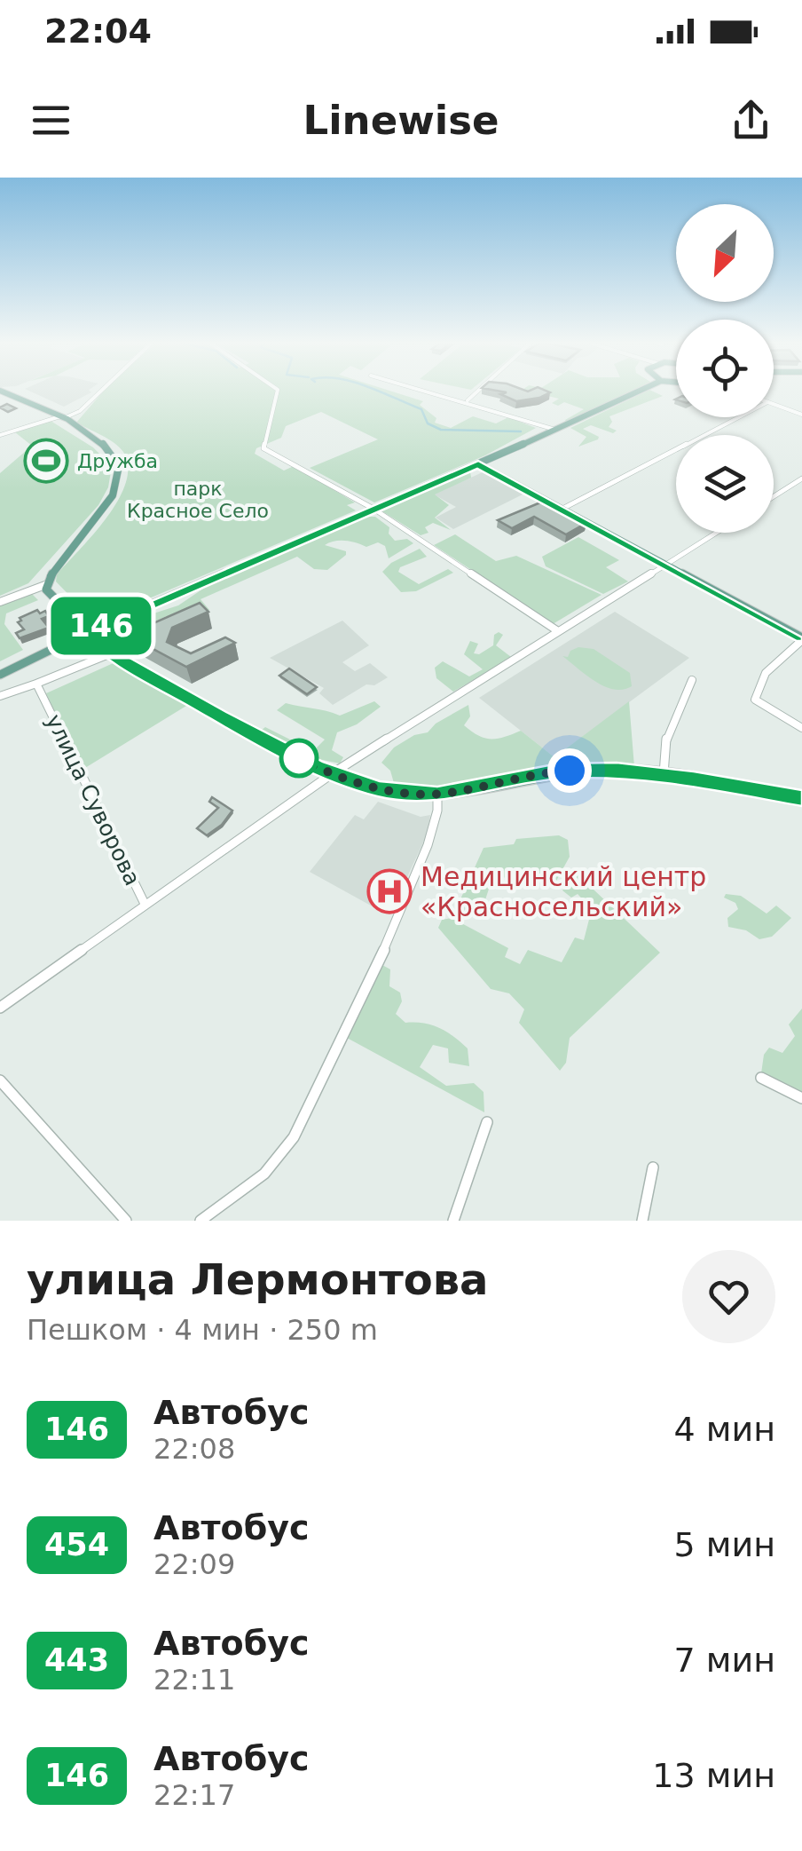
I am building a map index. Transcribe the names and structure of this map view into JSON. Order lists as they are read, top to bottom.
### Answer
{
  "streets": {
    "street": ["улица Суворова"]
  },
  "parks": ["парк Красное Село"],
  "places": {
    "sports": ["Дружба"],
    "hospital": ["Медицинский центр «Красносельский»"]
  },
  "lines": ["bus line 146"],
  "north": "bottom left",
  "page": {
    "status": "22:04",
    "header": "Linewise",
    "on_map": "146",
    "heading": ["улица Лермонтова", "Пешком · 4 мин · 250 m"],
    "list": [
      {
        "mark": "146",
        "name": "Автобус",
        "note": "22:08",
        "value": "4 мин"
      },
      {
        "mark": "454",
        "name": "Автобус",
        "note": "22:09",
        "value": "5 мин"
      },
      {
        "mark": "443",
        "name": "Автобус",
        "note": "22:11",
        "value": "7 мин"
      },
      {
        "mark": "146",
        "name": "Автобус",
        "note": "22:17",
        "value": "13 мин"
      }
    ]
  }
}
